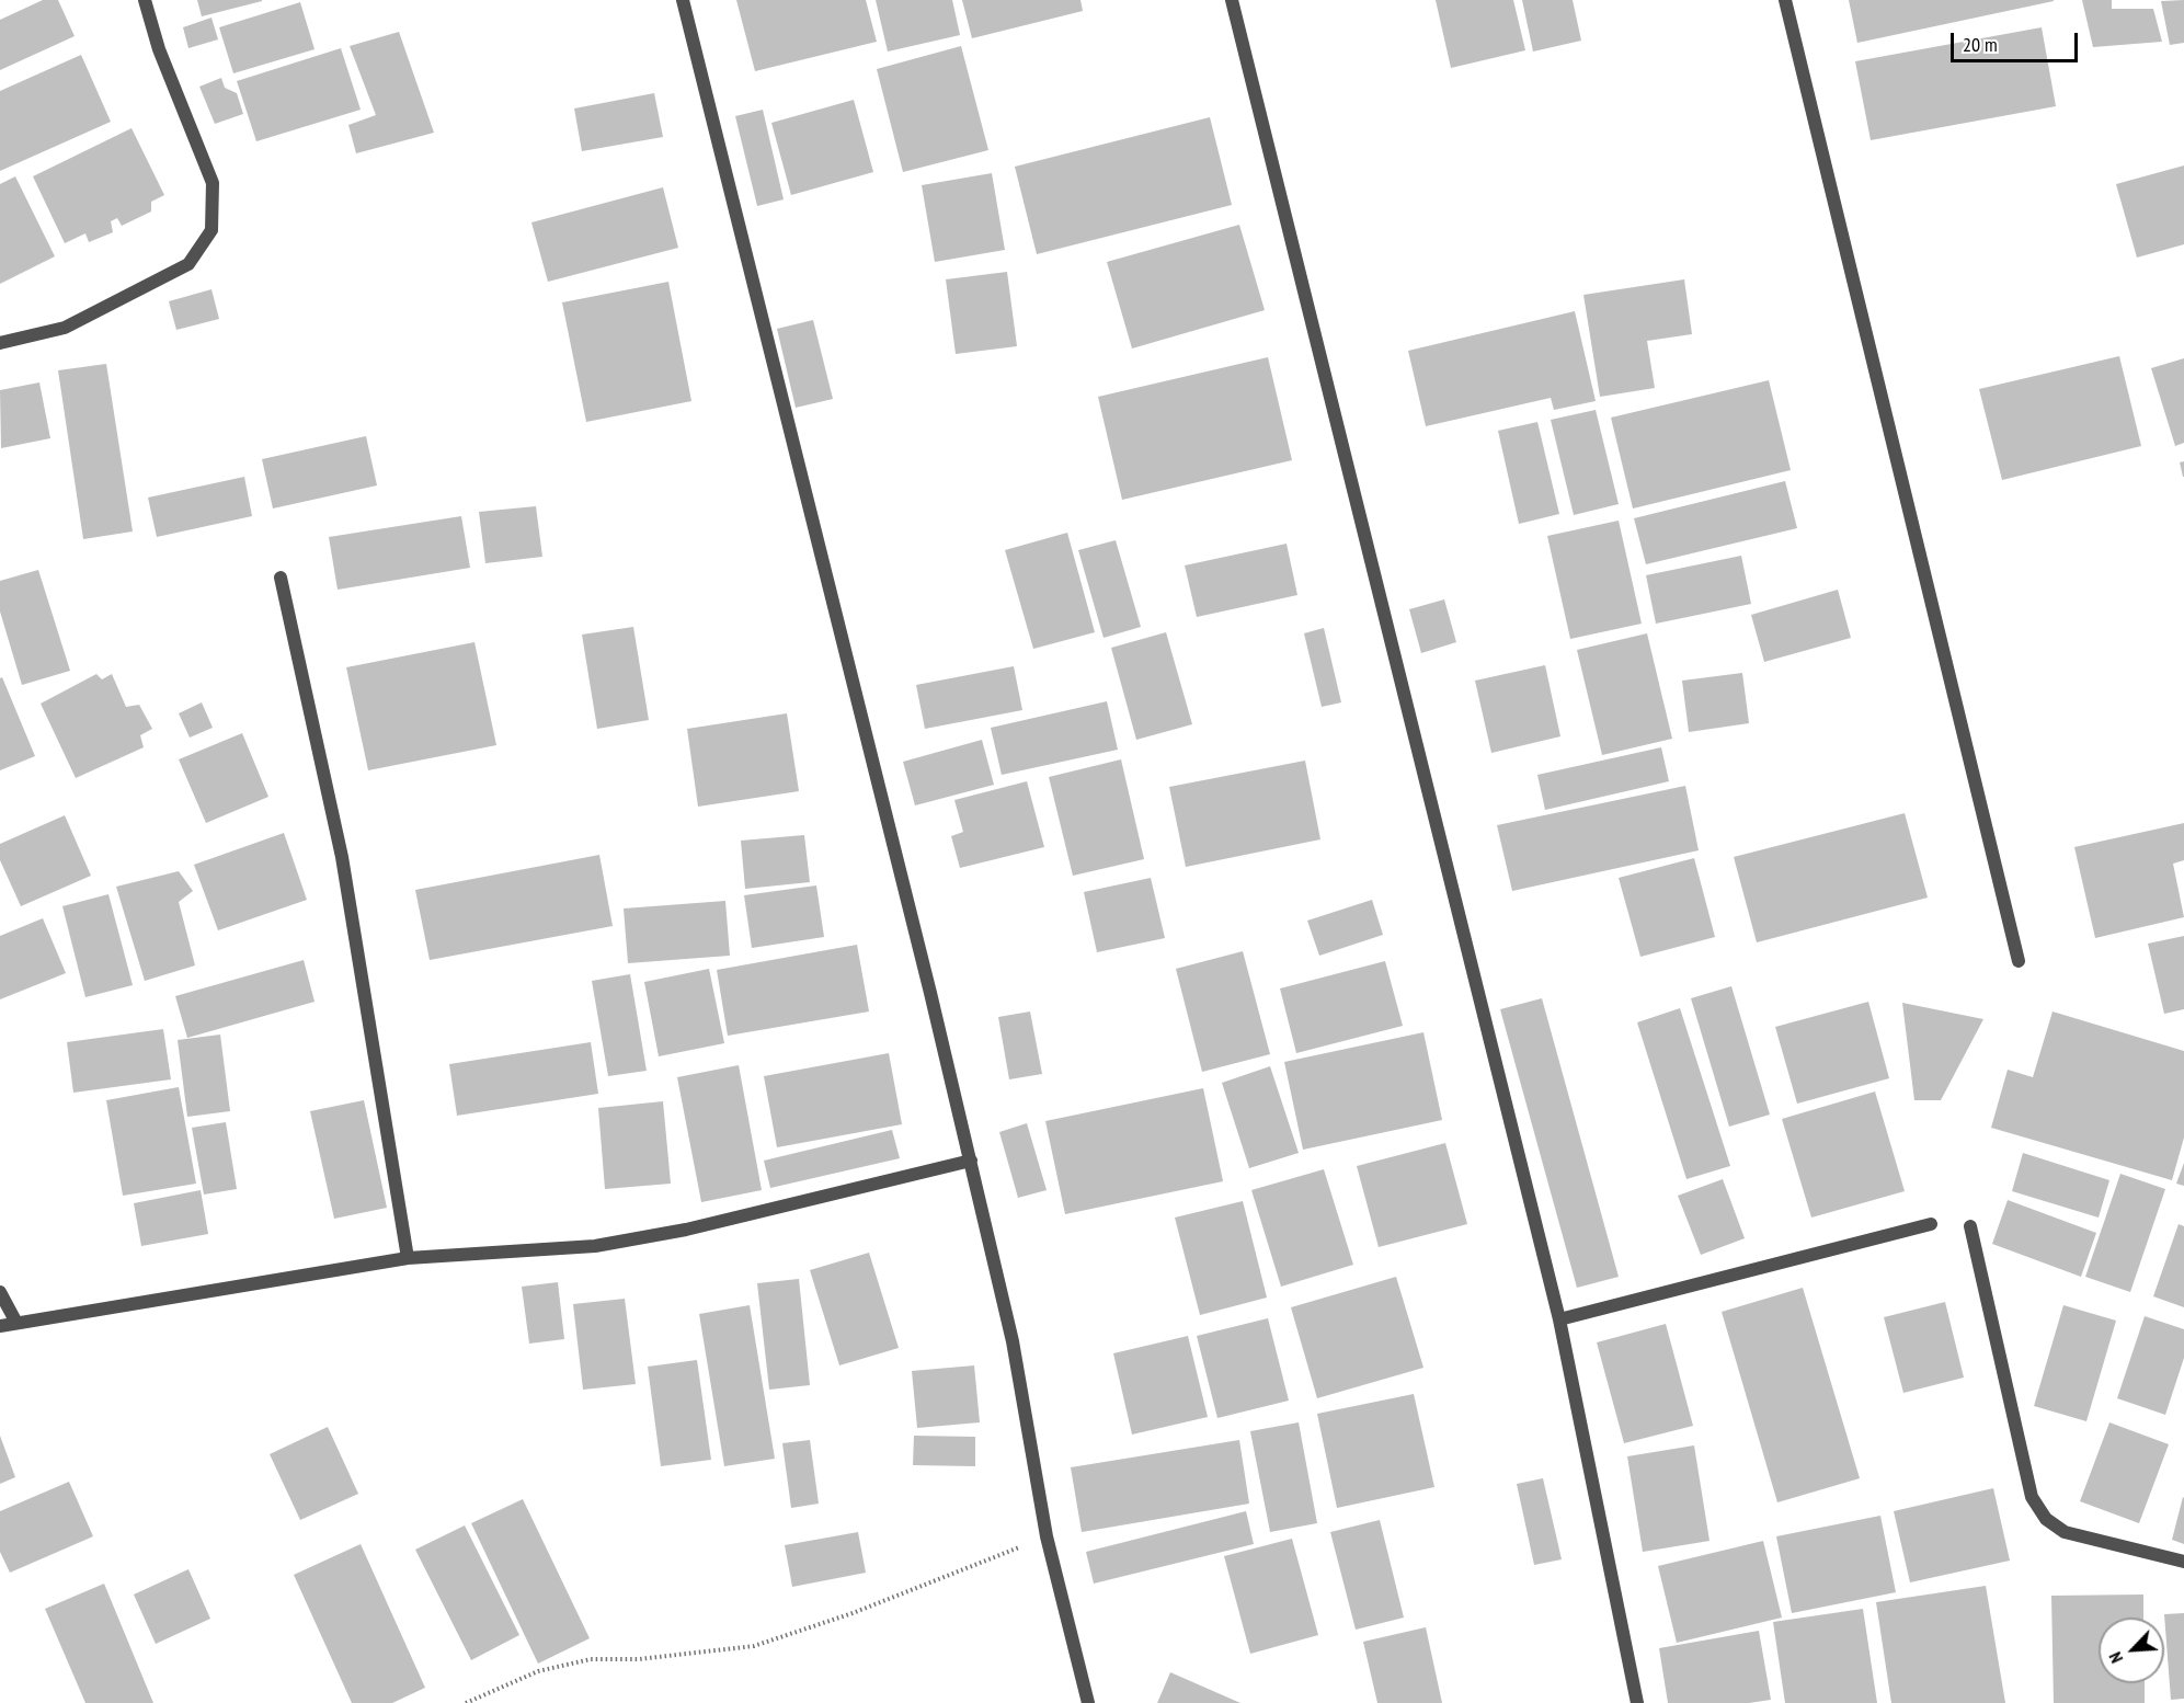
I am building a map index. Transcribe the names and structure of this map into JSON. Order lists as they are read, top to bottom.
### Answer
{
  "scale_bar": "20 m",
  "north": "bottom left"
}
